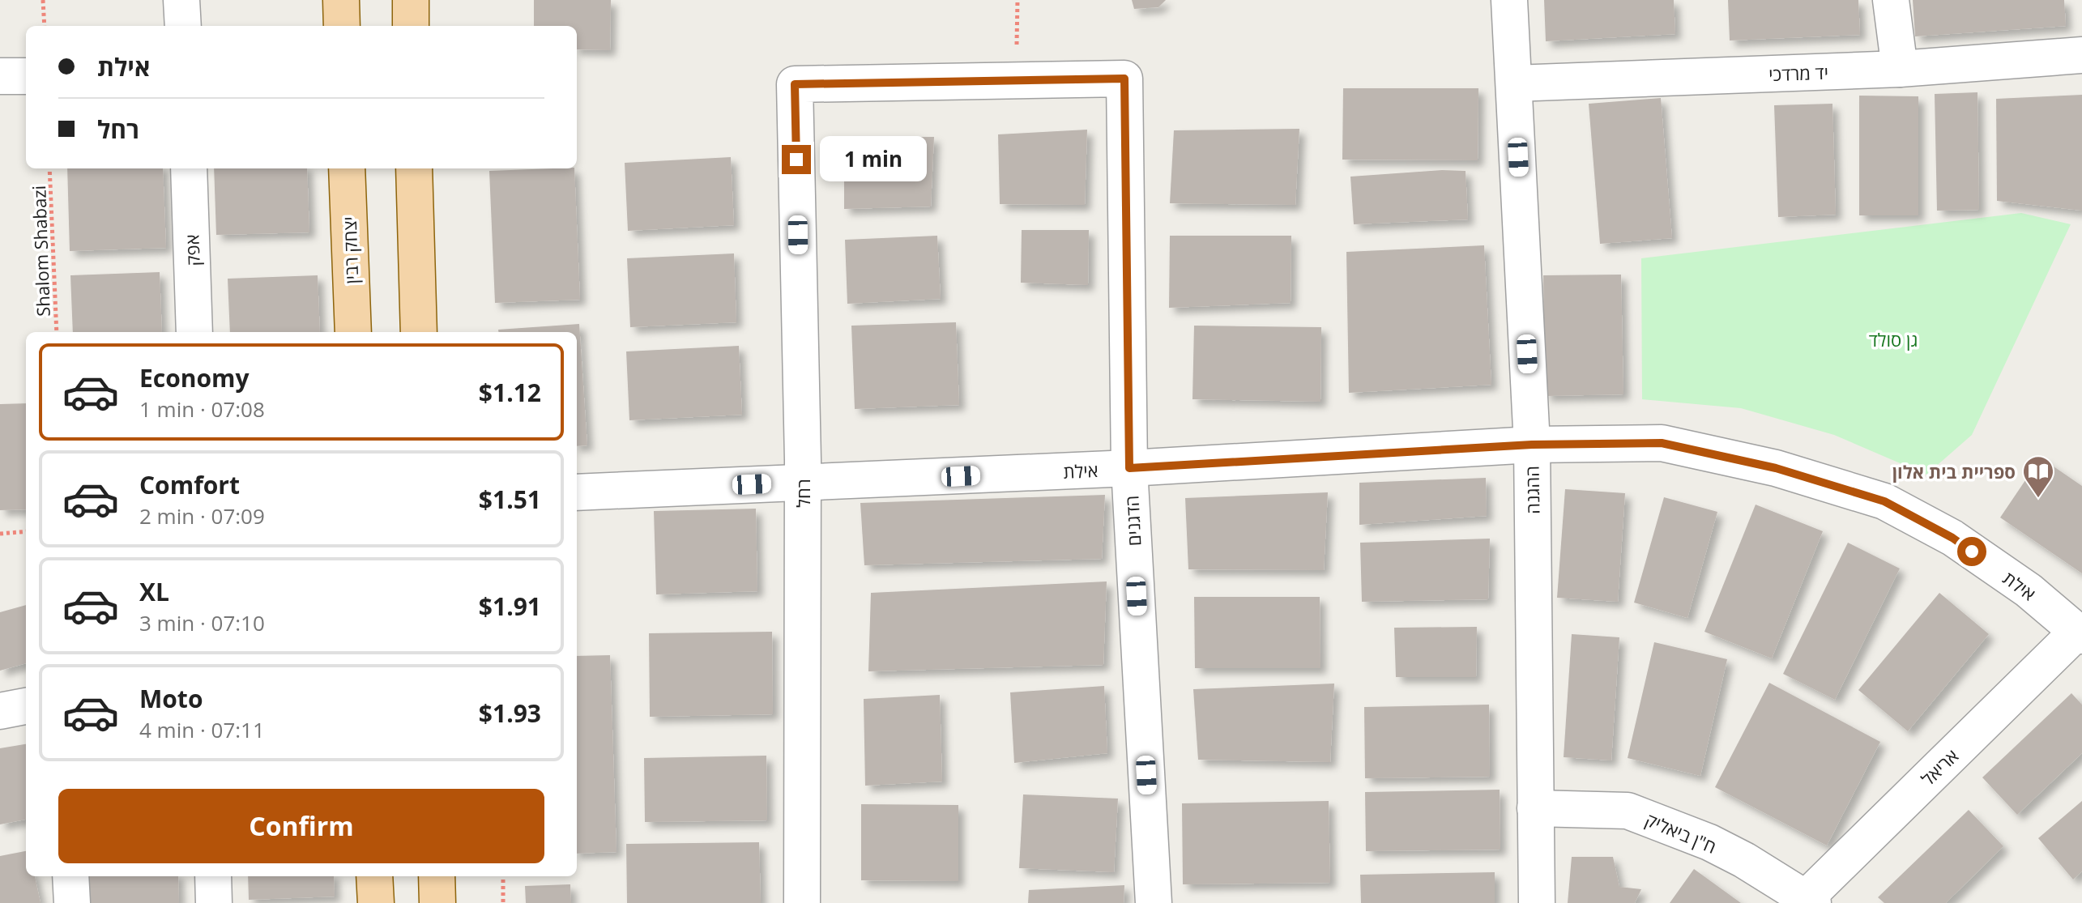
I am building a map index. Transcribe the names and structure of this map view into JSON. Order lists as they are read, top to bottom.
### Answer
{
  "streets": {
    "main road": ["יצחק רבין"],
    "street": [
      "יד מרדכי",
      "אפק",
      "אילת",
      "ההגנה",
      "רחל",
      "הדגנים",
      "אריאל",
      "ח\"ן ביאליק"
    ],
    "path": ["Shalom Shabazi"]
  },
  "crossings": [
    ["יד מרדכי", "ההגנה"],
    ["אילת", "ההגנה"],
    ["אילת", "רחל"],
    ["אילת", "הדגנים"],
    ["אילת", "אריאל"],
    ["ההגנה", "ח\"ן ביאליק"],
    ["רחל", "הדגנים"],
    ["אריאל", "ח\"ן ביאליק"]
  ],
  "parks": ["גן סולד"],
  "places": {
    "library": ["ספריית בית אלון"]
  },
  "page": {
    "banner": ["אילת", "רחל"],
    "bubble": "1 min",
    "list": [
      {
        "name": "Economy",
        "note": "1 min · 07:08",
        "value": "$1.12"
      },
      {
        "name": "Comfort",
        "note": "2 min · 07:09",
        "value": "$1.51"
      },
      {
        "name": "XL",
        "note": "3 min · 07:10",
        "value": "$1.91"
      },
      {
        "name": "Moto",
        "note": "4 min · 07:11",
        "value": "$1.93"
      }
    ],
    "buttons": "Confirm"
  }
}
